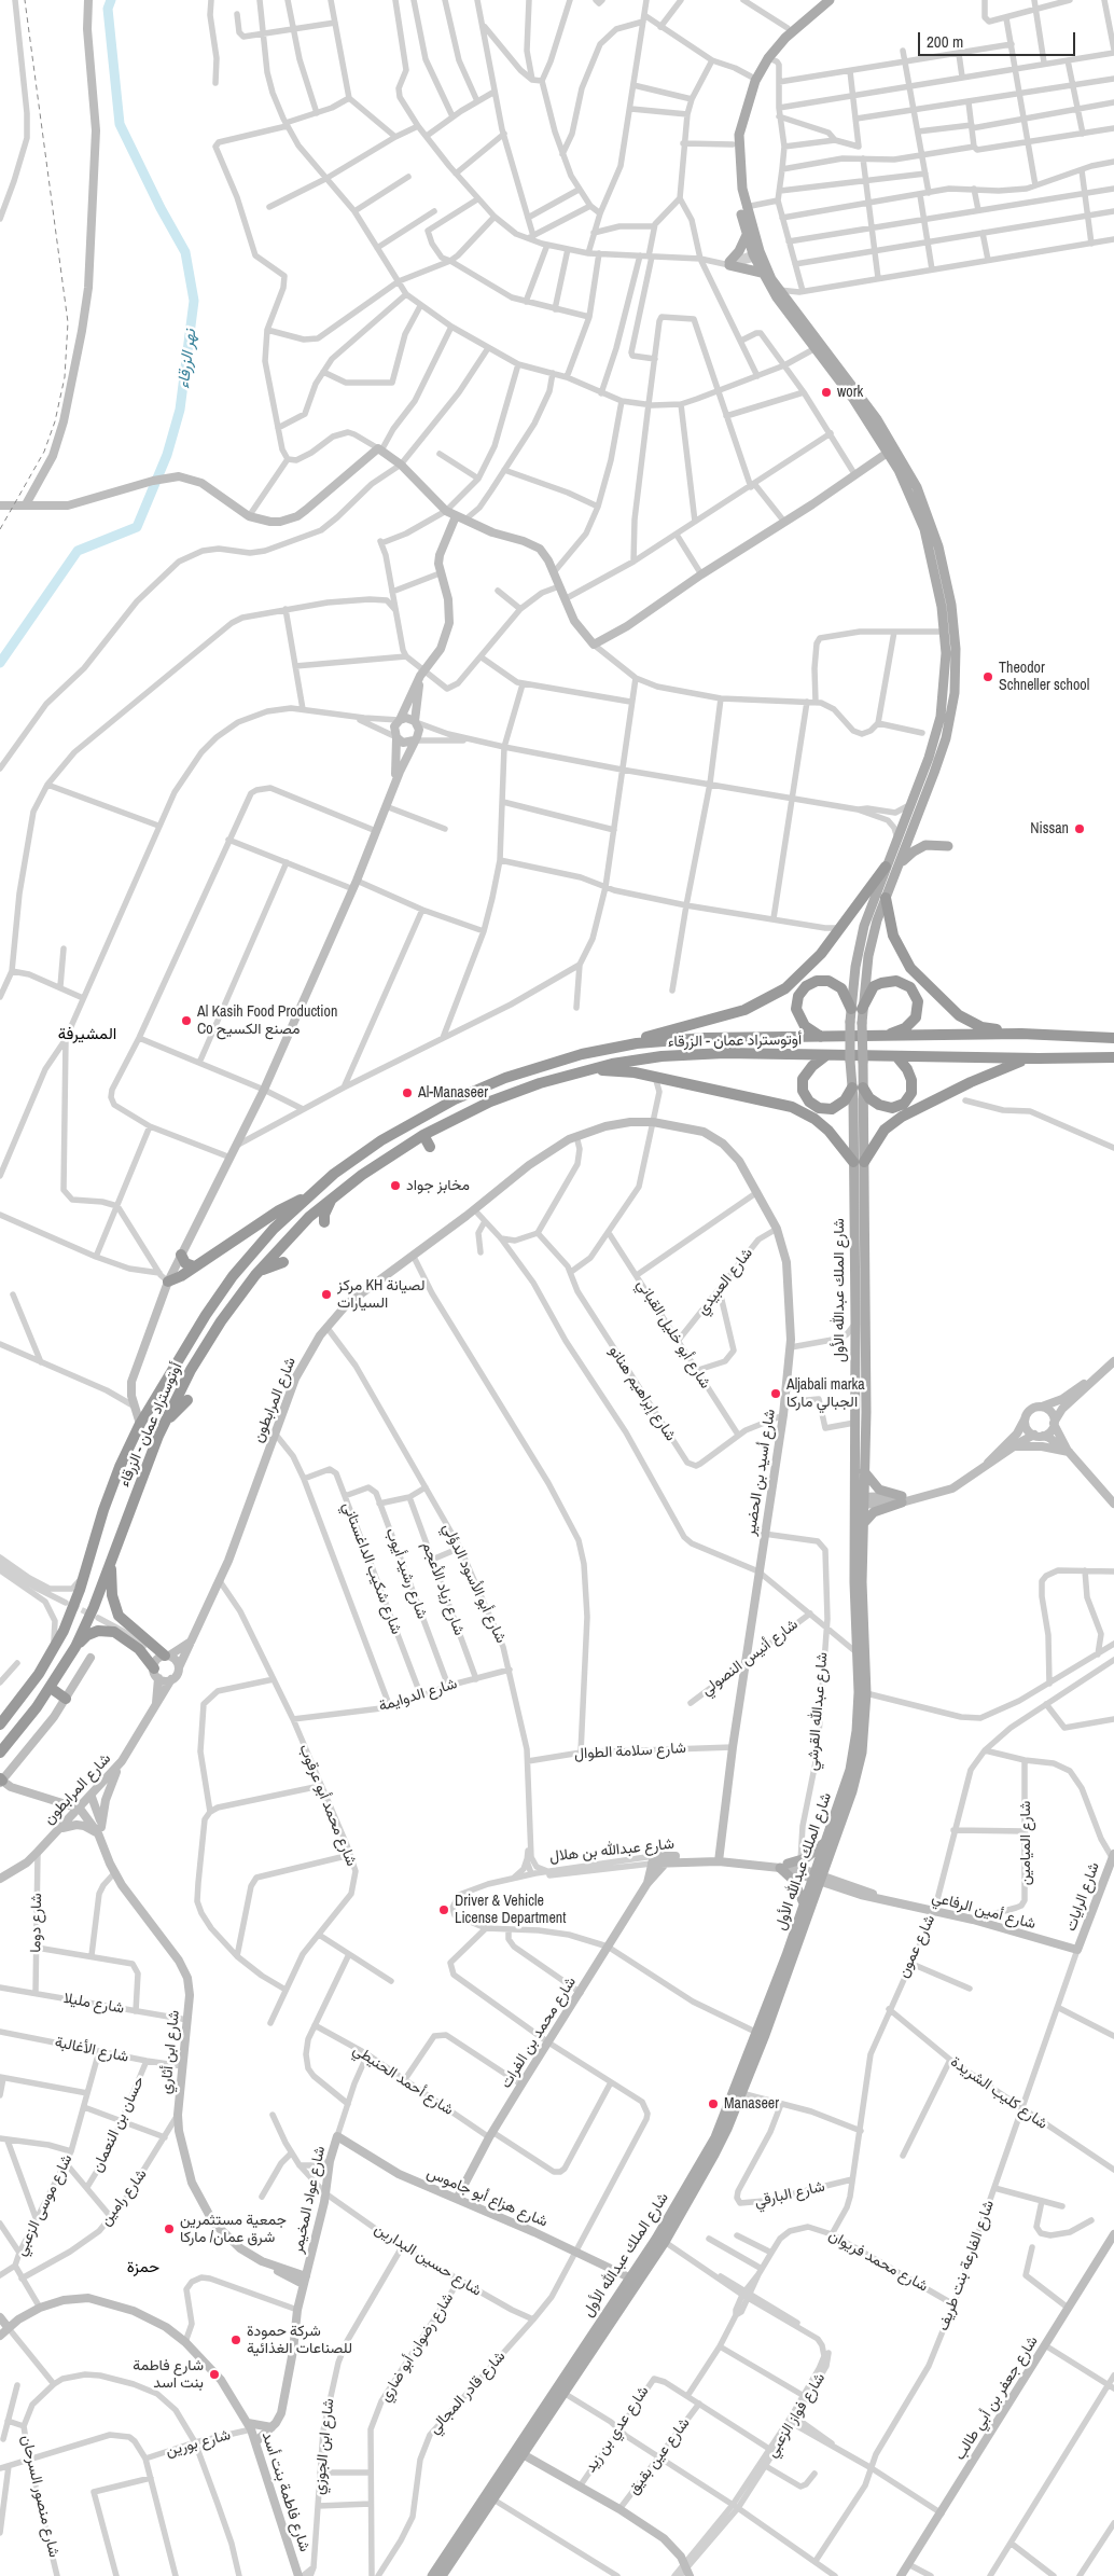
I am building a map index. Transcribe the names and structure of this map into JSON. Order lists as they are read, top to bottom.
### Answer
{
  "streets": {
    "highway": ["أوتوستراد عمان - الزرقاء"],
    "main road": ["شارع الملك عبدالله الأول"],
    "street": [
      "شارع العبيدي",
      "شارع أبو خليل القباني",
      "شارع إبراهيم هنانو",
      "شارع المرابطون",
      "شارع أسيد بن الحضير",
      "شارع شكيب الداغستاني",
      "شارع رشيد أيوب",
      "شارع أبو الأسود الدؤلي",
      "شارع زياد الأعجم",
      "شارع أنيس النصولي",
      "شارع الدوايمة",
      "شارع عبدالله القرشي",
      "شارع سلامة الطوال",
      "شارع محمد أبو عرقوب",
      "شارع الميامين",
      "شارع عبدالله بن هلال",
      "شارع الرايات",
      "شارع أمين الرفاعي",
      "شارع دوما",
      "شارع عمون",
      "شارع مليلا",
      "شارع محمد بن الفرات",
      "شارع الأغالبة",
      "شارع ابن أثاري",
      "شارع أحمد الحنيطي",
      "شارع كليب الشريدة",
      "حسان بن النعمان",
      "شارع البارقي",
      "شارع رامين",
      "شارع هزاع أبو جاموس",
      "شارع عواد المخيمر",
      "شارع موسى الزعبي",
      "شارع حسين البدارين",
      "شارع محمد فريوان",
      "شارع الفارعة بنت طريف",
      "شارع رضوان أبو ضاري",
      "شارع قادر المجالي",
      "شارع جعفر بن أبي طالب",
      "شارع فواز الزعبي",
      "شارع عدي بن زيد",
      "شارع بورين",
      "شارع ابن الجوزي",
      "شارع عين بقيق",
      "شارع فاطمة بنت أسد",
      "شارع منصور السرحان"
    ]
  },
  "crossings": [
    ["شارع العبيدي", "شارع أبو خليل القباني"],
    ["شارع العبيدي", "شارع أسيد بن الحضير"],
    ["شارع الملك عبدالله الأول", "شارع عبدالله بن هلال"],
    ["شارع الملك عبدالله الأول", "شارع أمين الرفاعي"],
    ["شارع الملك عبدالله الأول", "شارع هزاع أبو جاموس"],
    ["شارع الملك عبدالله الأول", "شارع فواز الزعبي"],
    ["شارع أبو خليل القباني", "شارع إبراهيم هنانو"],
    ["شارع إبراهيم هنانو", "شارع أسيد بن الحضير"],
    ["شارع المرابطون", "شارع أسيد بن الحضير"],
    ["شارع المرابطون", "شارع أبو الأسود الدؤلي"],
    ["شارع المرابطون", "شارع محمد أبو عرقوب"],
    ["شارع المرابطون", "شارع دوما"],
    ["شارع المرابطون", "شارع ابن أثاري"],
    ["شارع أسيد بن الحضير", "شارع أنيس النصولي"],
    ["شارع أسيد بن الحضير", "شارع عبدالله القرشي"],
    ["شارع أسيد بن الحضير", "شارع سلامة الطوال"],
    ["شارع أسيد بن الحضير", "شارع عبدالله بن هلال"],
    ["شارع شكيب الداغستاني", "شارع الدوايمة"],
    ["شارع رشيد أيوب", "شارع الدوايمة"],
    ["شارع أبو الأسود الدؤلي", "شارع الدوايمة"],
    ["شارع أبو الأسود الدؤلي", "شارع سلامة الطوال"],
    ["شارع زياد الأعجم", "شارع الدوايمة"],
    ["شارع الدوايمة", "شارع محمد أبو عرقوب"],
    ["شارع الميامين", "شارع أمين الرفاعي"],
    ["شارع عبدالله بن هلال", "شارع أمين الرفاعي"],
    ["شارع عبدالله بن هلال", "شارع محمد بن الفرات"],
    ["شارع الرايات", "شارع أمين الرفاعي"],
    ["شارع الرايات", "شارع الفارعة بنت طريف"],
    ["شارع أمين الرفاعي", "شارع عمون"],
    ["شارع أمين الرفاعي", "شارع الفارعة بنت طريف"],
    ["شارع دوما", "شارع مليلا"],
    ["شارع عمون", "شارع كليب الشريدة"],
    ["شارع عمون", "شارع البارقي"],
    ["شارع عمون", "شارع محمد فريوان"],
    ["شارع مليلا", "شارع ابن أثاري"],
    ["شارع محمد بن الفرات", "شارع أحمد الحنيطي"],
    ["شارع محمد بن الفرات", "شارع هزاع أبو جاموس"],
    ["شارع الأغالبة", "شارع ابن أثاري"],
    ["شارع الأغالبة", "حسان بن النعمان"],
    ["شارع الأغالبة", "شارع موسى الزعبي"],
    ["شارع ابن أثاري", "شارع رامين"],
    ["شارع ابن أثاري", "شارع عواد المخيمر"],
    ["شارع أحمد الحنيطي", "شارع عواد المخيمر"],
    ["شارع أحمد الحنيطي", "شارع قادر المجالي"],
    ["شارع كليب الشريدة", "شارع الفارعة بنت طريف"],
    ["شارع رامين", "شارع موسى الزعبي"],
    ["شارع هزاع أبو جاموس", "شارع عواد المخيمر"],
    ["شارع هزاع أبو جاموس", "شارع قادر المجالي"],
    ["شارع عواد المخيمر", "شارع حسين البدارين"],
    ["شارع عواد المخيمر", "شارع فاطمة بنت أسد"],
    ["شارع موسى الزعبي", "شارع فاطمة بنت أسد"],
    ["شارع حسين البدارين", "شارع رضوان أبو ضاري"],
    ["شارع حسين البدارين", "شارع قادر المجالي"],
    ["شارع حسين البدارين", "شارع ابن الجوزي"],
    ["شارع محمد فريوان", "شارع الفارعة بنت طريف"],
    ["شارع محمد فريوان", "شارع فواز الزعبي"],
    ["شارع محمد فريوان", "شارع عدي بن زيد"],
    ["شارع فواز الزعبي", "شارع عدي بن زيد"],
    ["شارع عدي بن زيد", "شارع عين بقيق"],
    ["شارع بورين", "شارع فاطمة بنت أسد"],
    ["شارع بورين", "شارع منصور السرحان"]
  ],
  "districts": ["المشيرفة", "حمزة"],
  "water": ["نهر الزرقاء"],
  "places": [
    "work",
    "Theodor Schneller school",
    "Nissan",
    "Al Kasih Food Production Co مصنع الكسيح",
    "Al-Manaseer",
    "مخابز جواد",
    "مركز KH لصيانة السيارات",
    "Aljabali marka الجبالي ماركا",
    "Driver & Vehicle License Department",
    "Manaseer",
    "جمعية مستثمرين شرق عمان/ ماركا",
    "شركة حمودة للصناعات الغذائية",
    "شارع فاطمة بنت اسد"
  ],
  "scale_bar": "200 m"
}
